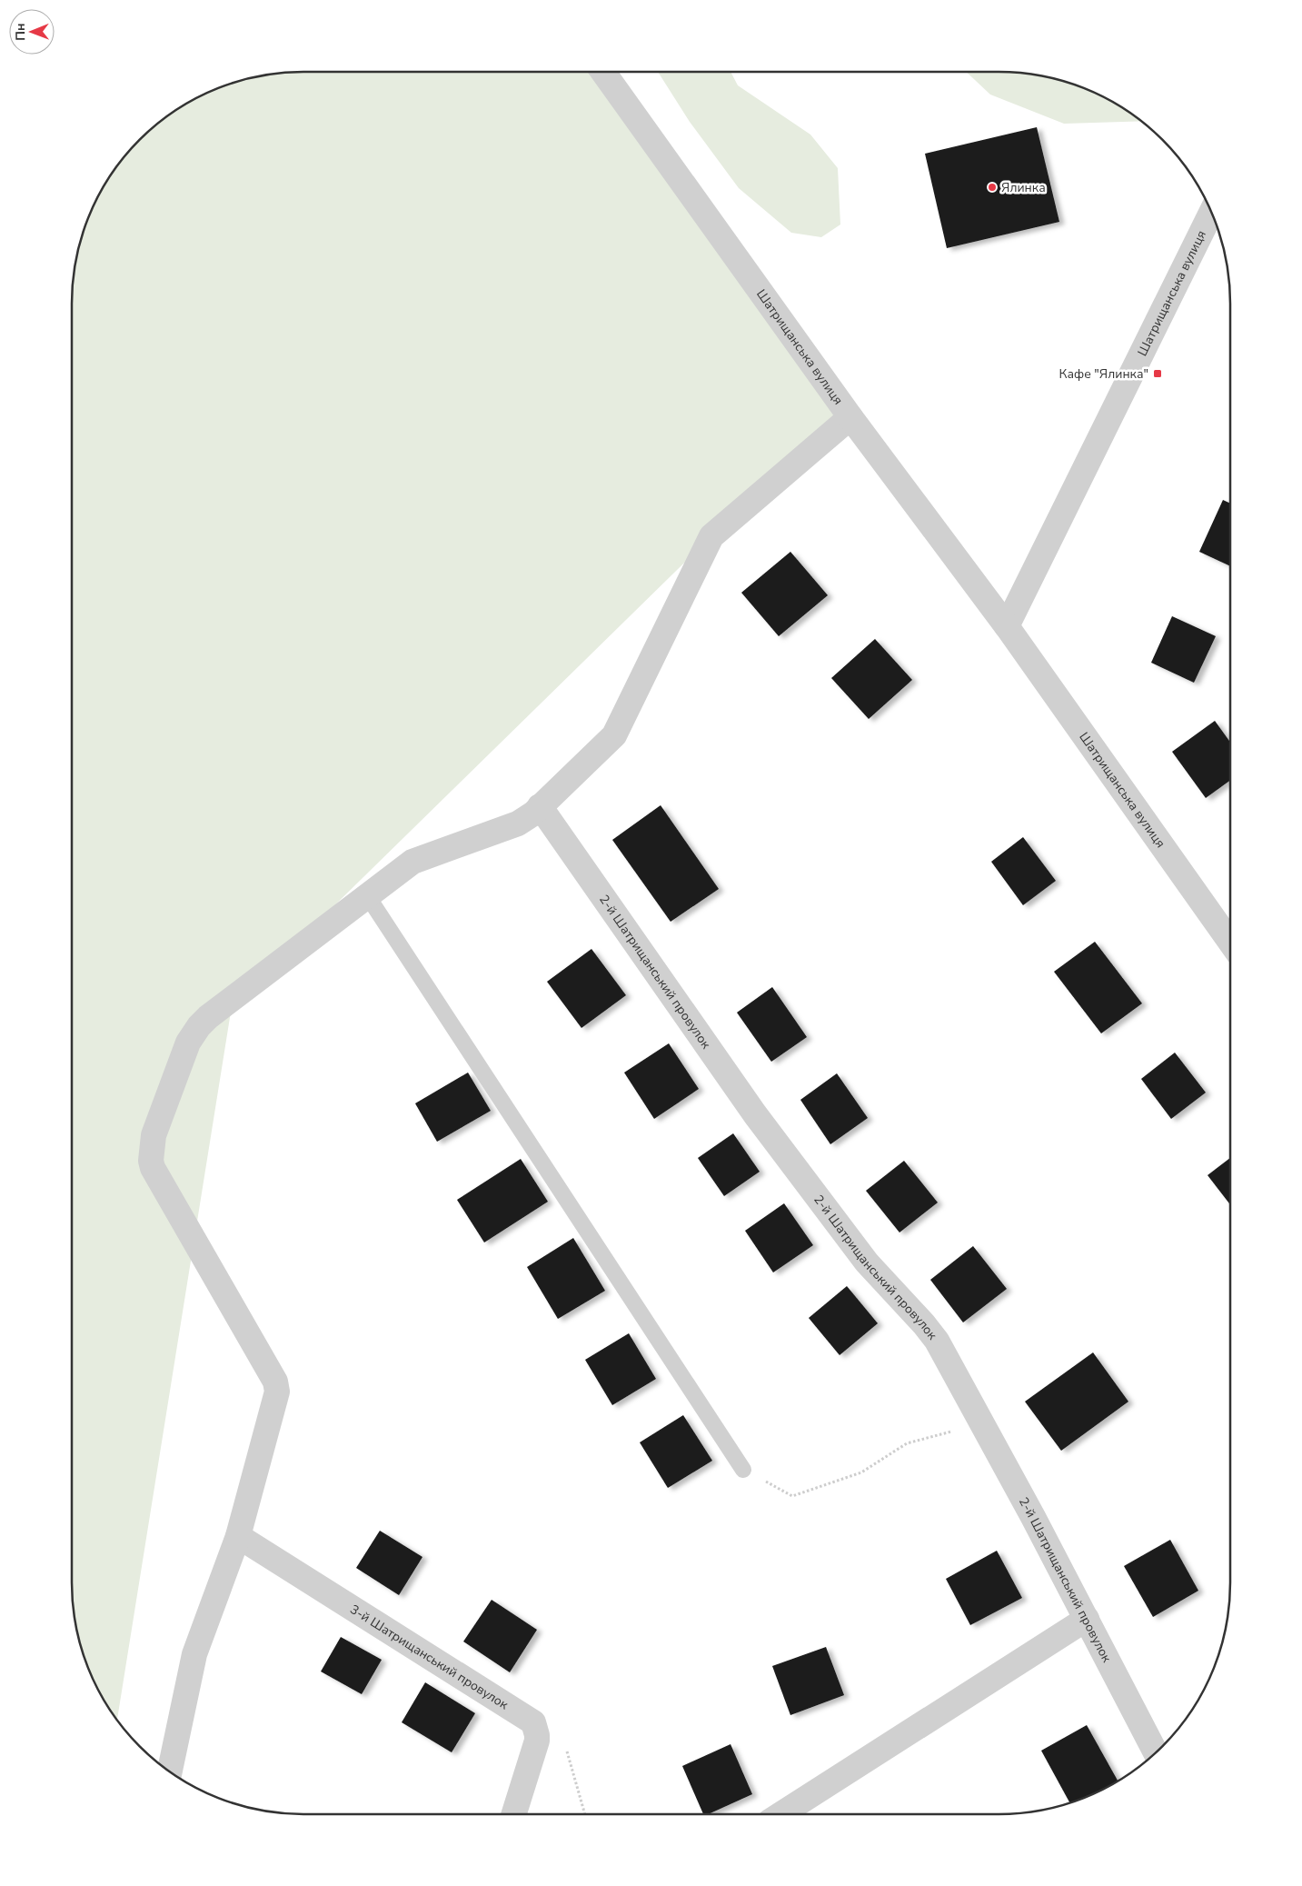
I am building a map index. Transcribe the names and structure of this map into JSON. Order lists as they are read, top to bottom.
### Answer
{
  "streets": {
    "street": ["Шатрищанська вулиця", "2-й Шатрищанський провулок", "3-й Шатрищанський провулок"]
  },
  "places": {
    "other": ["Ялинка"],
    "transit": ["Кафе \"Ялинка\""]
  },
  "north": "left"
}
